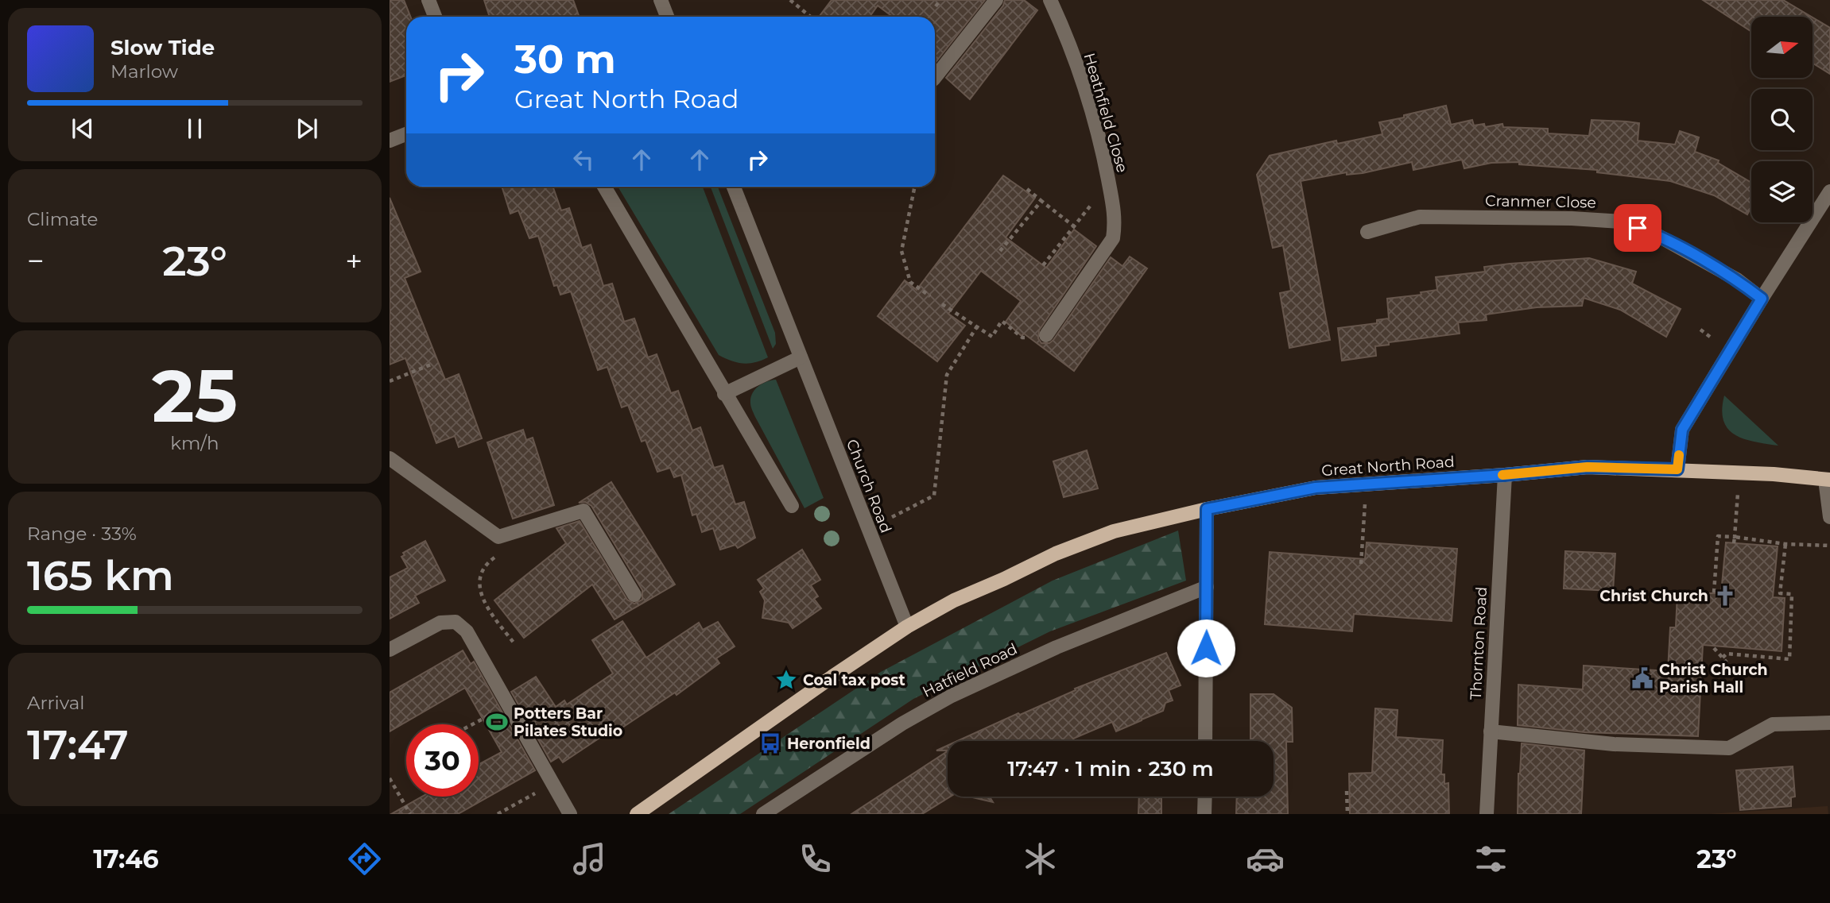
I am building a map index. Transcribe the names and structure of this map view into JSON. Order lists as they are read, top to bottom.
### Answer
{
  "streets": {
    "main road": ["Great North Road"],
    "street": [
      "Heathfield Close",
      "Cranmer Close",
      "Church Road",
      "Thornton Road",
      "Hatfield Road"
    ]
  },
  "crossings": [
    ["Great North Road", "Church Road"],
    ["Great North Road", "Thornton Road"]
  ],
  "places": {
    "church": ["Christ Church"],
    "public building": ["Christ Church Parish Hall"],
    "place": ["Coal tax post"],
    "sports": ["Potters Bar Pilates Studio"],
    "bus stop": ["Heronfield"]
  },
  "north": "right",
  "page": {
    "turn": ["30 m", "Great North Road"],
    "song": ["Slow Tide", "Marlow"],
    "tile": [
      "Climate",
      ["25", "km/h"],
      ["Range · 33%", "165 km"],
      ["Arrival", "17:47"]
    ],
    "heat": ["−", "23°", "+"],
    "limit": "30",
    "trip": "17:47 · 1 min · 230 m",
    "tabs": ["17:46", "23°"]
  }
}
